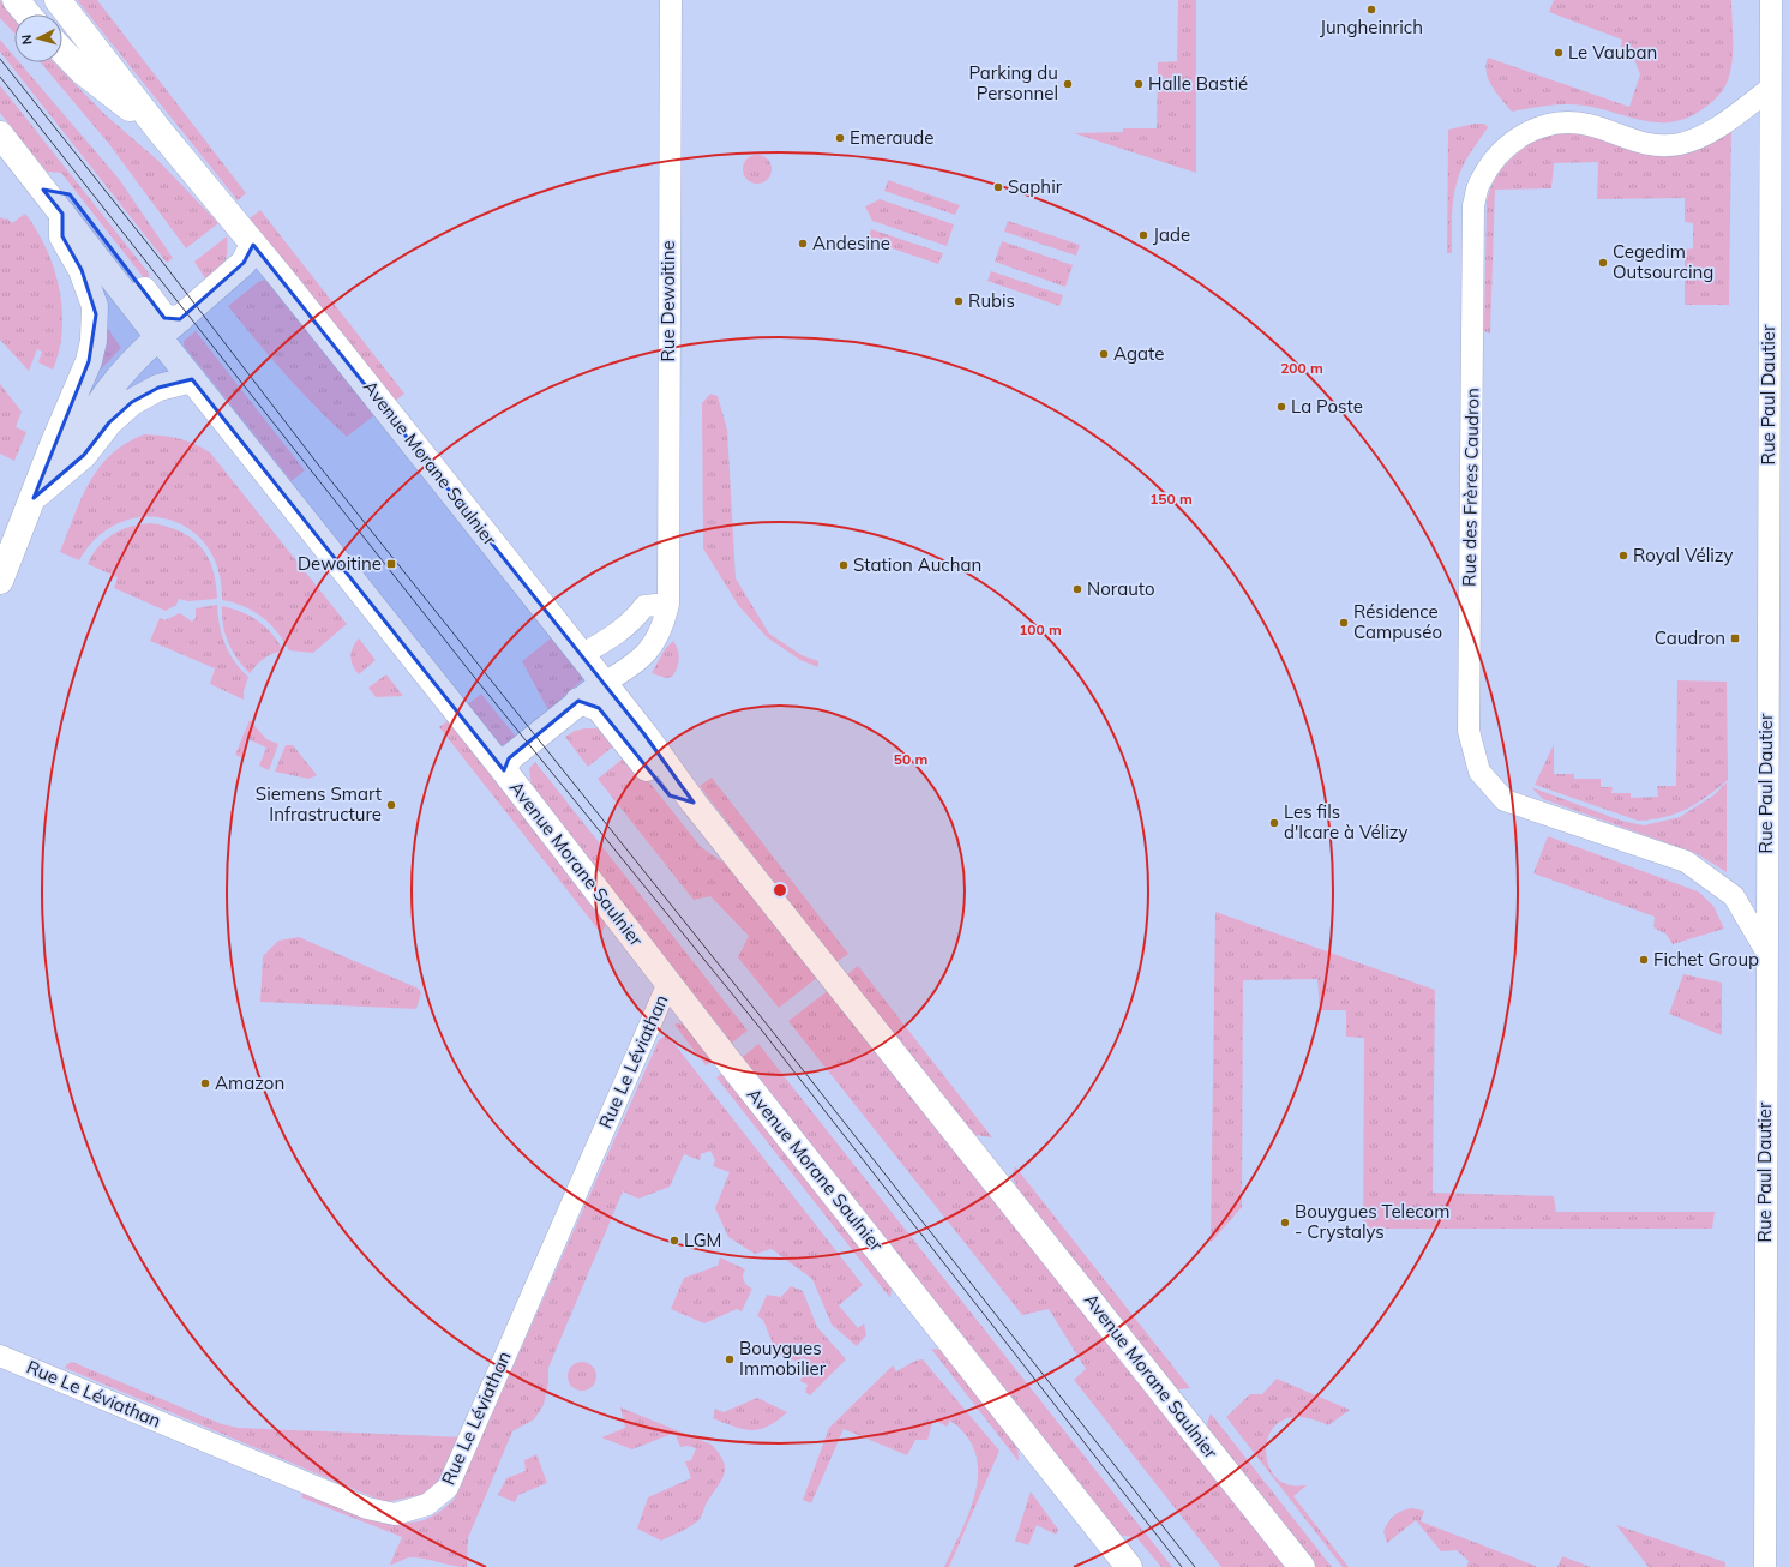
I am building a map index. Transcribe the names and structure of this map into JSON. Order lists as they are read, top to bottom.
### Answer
{
  "streets": {
    "main road": ["Avenue Morane Saulnier"],
    "street": [
      "Rue Dewoitine",
      "Rue Paul Dautier",
      "Rue des Frères Caudron",
      "Rue Le Léviathan"
    ]
  },
  "crossings": [
    ["Rue Dewoitine", "Avenue Morane Saulnier"],
    ["Rue Paul Dautier", "Rue des Frères Caudron"],
    ["Avenue Morane Saulnier", "Rue Le Léviathan"]
  ],
  "places": {
    "other": [
      "Jungheinrich",
      "Le Vauban",
      "Parking du Personnel",
      "Halle Bastié",
      "Emeraude",
      "Saphir",
      "Jade",
      "Andesine",
      "Cegedim Outsourcing",
      "Rubis",
      "Agate",
      "La Poste",
      "Royal Vélizy",
      "Station Auchan",
      "Norauto",
      "Résidence Campuséo",
      "Siemens Smart Infrastructure",
      "Les fils d'Icare à Vélizy",
      "Fichet Group",
      "Amazon",
      "Bouygues Telecom - Crystalys",
      "LGM",
      "Bouygues Immobilier"
    ],
    "transit": ["Dewoitine", "Caudron"]
  },
  "north": "left",
  "rings": [
    "200 m",
    "150 m",
    "100 m",
    "50 m"
  ]
}
